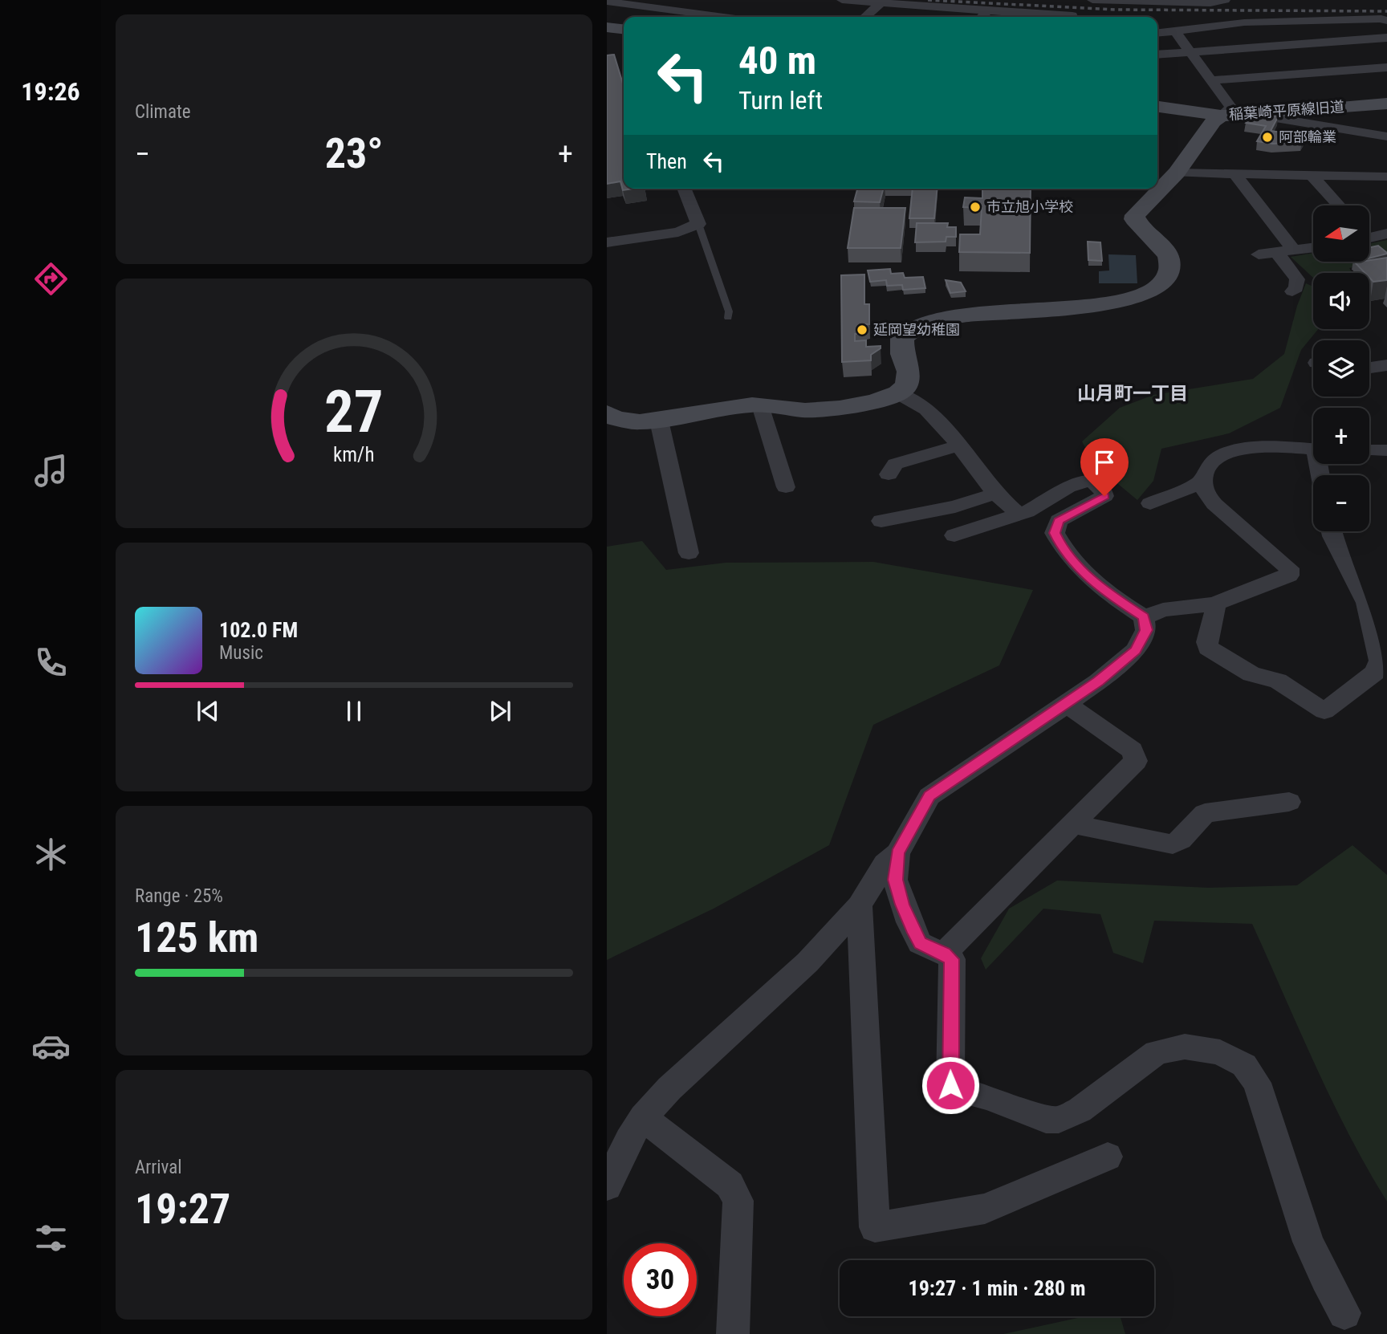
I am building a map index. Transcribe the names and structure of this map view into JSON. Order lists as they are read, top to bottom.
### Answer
{
  "streets": {
    "street": ["稲葉崎平原線旧道"]
  },
  "districts": ["山月町一丁目"],
  "places": ["阿部輪業", "市立旭小学校", "延岡望幼稚園"],
  "north": "left",
  "page": {
    "tabs": "19:26",
    "tile": [
      "Climate",
      ["Range · 25%", "125 km"],
      ["Arrival", "19:27"]
    ],
    "turn": ["40 m", "Turn left"],
    "heat": ["−", "23°", "+"],
    "then": "Then",
    "map_buttons": ["+", "−"],
    "song": ["102.0 FM", "Music"],
    "limit": "30",
    "trip": "19:27 · 1 min · 280 m",
    "gauge": ["27", "km/h"]
  }
}
